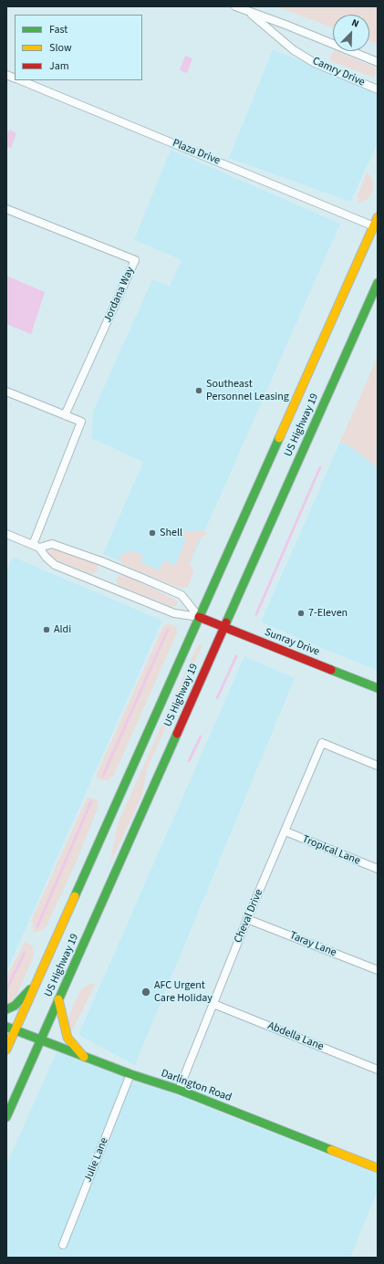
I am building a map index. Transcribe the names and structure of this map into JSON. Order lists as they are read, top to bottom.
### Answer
{
  "streets": {
    "main road": ["US Highway 19", "Sunray Drive", "Darlington Road"],
    "street": [
      "Camry Drive",
      "Plaza Drive",
      "Jordana Way",
      "Tropical Lane",
      "Cheval Drive",
      "Taray Lane",
      "Abdella Lane",
      "Julie Lane"
    ]
  },
  "crossings": [
    ["Plaza Drive", "US Highway 19"],
    ["US Highway 19", "Sunray Drive"],
    ["US Highway 19", "Darlington Road"],
    ["Tropical Lane", "Cheval Drive"],
    ["Cheval Drive", "Taray Lane"],
    ["Cheval Drive", "Abdella Lane"],
    ["Cheval Drive", "Darlington Road"],
    ["Darlington Road", "Julie Lane"]
  ],
  "places": [
    "Southeast Personnel Leasing",
    "Shell",
    "7-Eleven",
    "Aldi",
    "AFC Urgent Care Holiday"
  ],
  "legend": ["Fast", "Slow", "Jam"],
  "north": "top right"
}
